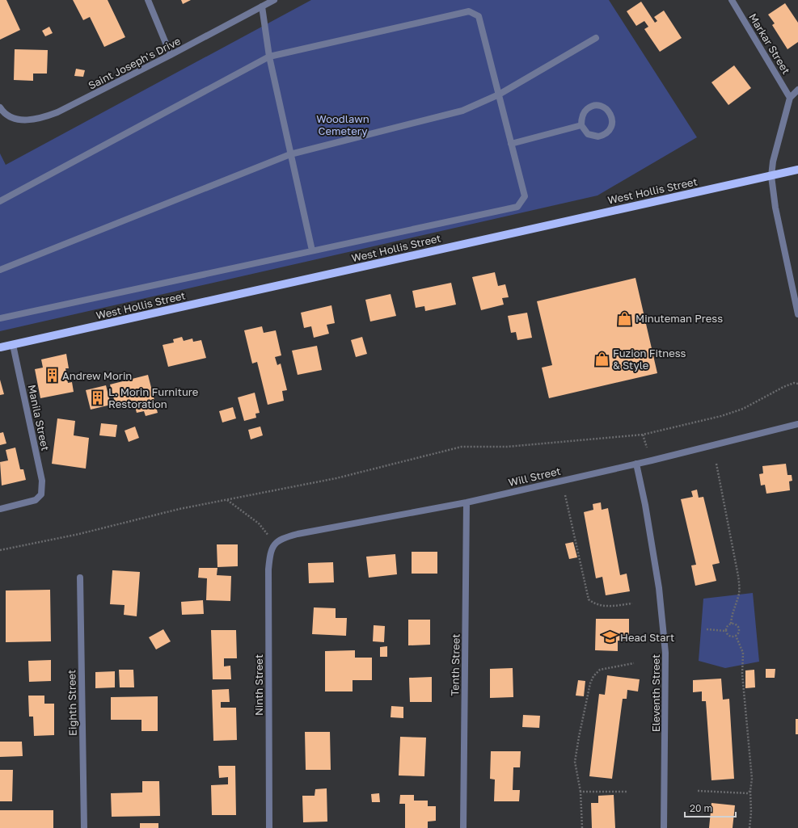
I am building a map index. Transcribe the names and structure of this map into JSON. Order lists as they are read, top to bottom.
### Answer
{
  "streets": {
    "main road": ["West Hollis Street"],
    "street": [
      "Markar Street",
      "Saint Joseph's Drive",
      "Manila Street",
      "Will Street",
      "Tenth Street",
      "Ninth Street",
      "Eleventh Street",
      "Eighth Street"
    ]
  },
  "crossings": [
    ["West Hollis Street", "Manila Street"],
    ["Will Street", "Tenth Street"],
    ["Will Street", "Ninth Street"],
    ["Will Street", "Eleventh Street"]
  ],
  "parks": ["Woodlawn Cemetery"],
  "places": {
    "shop": ["Minuteman Press", "Fuzion Fitness & Style"],
    "building": ["Andrew Morin", "L. Morin Furniture Restoration"],
    "school or university": ["Head Start"]
  },
  "scale_bar": "20 m"
}
